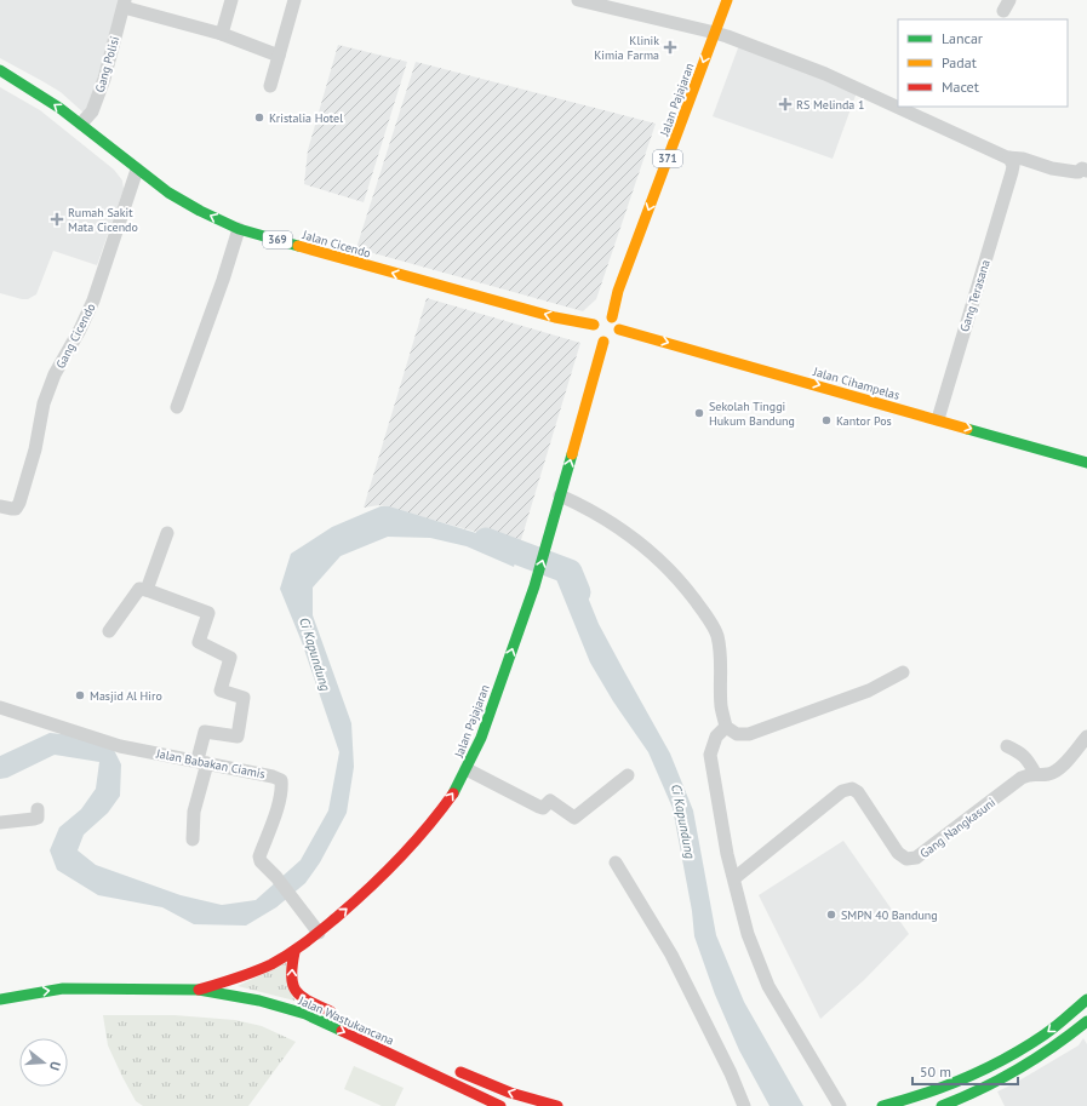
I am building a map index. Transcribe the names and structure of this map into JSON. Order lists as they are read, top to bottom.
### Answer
{
  "streets": {
    "main road": [
      "Jalan Pajajaran",
      "371",
      "369",
      "Jalan Cicendo",
      "Jalan Cihampelas",
      "Jalan Wastukancana"
    ],
    "street": [
      "Gang Polisi",
      "Gang Terasana",
      "Gang Cicendo",
      "Jalan Babakan Ciamis",
      "Gang Nangkasuni"
    ]
  },
  "crossings": [
    ["Gang Polisi", "Jalan Cicendo"],
    ["Jalan Pajajaran", "Jalan Cicendo"],
    ["Jalan Pajajaran", "Jalan Cihampelas"],
    ["Jalan Pajajaran", "Jalan Babakan Ciamis"],
    ["Jalan Pajajaran", "Jalan Wastukancana"],
    ["Jalan Cicendo", "Gang Cicendo"],
    ["Jalan Cicendo", "Jalan Cihampelas"],
    ["Gang Terasana", "Jalan Cihampelas"]
  ],
  "one_way": ["Jalan Cicendo", "Jalan Cihampelas"],
  "water": ["Ci Kapundung"],
  "places": {
    "health": ["Klinik Kimia Farma", "RS Melinda 1", "Rumah Sakit Mata Cicendo"],
    "other": [
      "Kristalia Hotel",
      "Sekolah Tinggi Hukum Bandung",
      "Kantor Pos",
      "Masjid Al Hiro",
      "SMPN 40 Bandung"
    ]
  },
  "legend": ["Lancar", "Padat", "Macet"],
  "scale_bar": "50 m",
  "north": "right"
}
